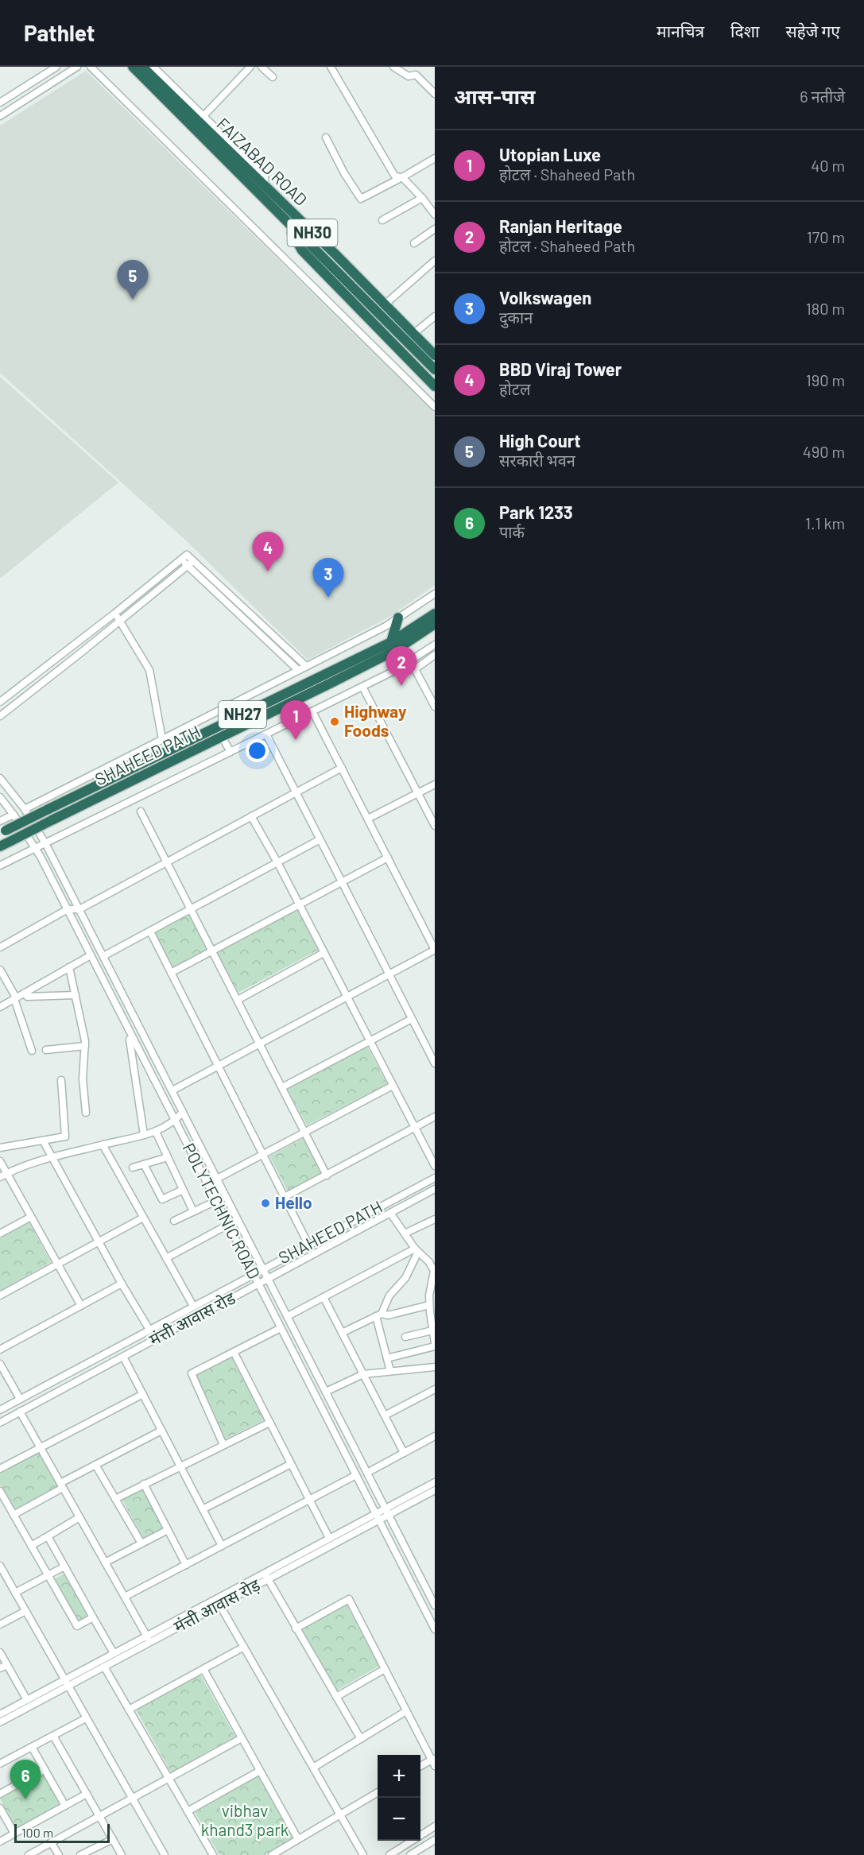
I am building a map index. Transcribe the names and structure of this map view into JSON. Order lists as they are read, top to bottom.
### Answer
{
  "streets": {
    "highway": [
      "FAIZABAD ROAD",
      "NH30",
      "NH27",
      "SHAHEED PATH"
    ],
    "street": ["POLYTECHNIC ROAD", "मंत्ती आवास रोड", "मंत्ती आवास रोड़"]
  },
  "crossings": [
    ["FAIZABAD ROAD", "NH30"],
    ["SHAHEED PATH", "POLYTECHNIC ROAD"],
    ["POLYTECHNIC ROAD", "मंत्ती आवास रोड"],
    ["POLYTECHNIC ROAD", "मंत्ती आवास रोड़"]
  ],
  "parks": ["vibhav khand3 park"],
  "places": ["Highway Foods", "Hello"],
  "scale_bar": "100 m",
  "page": {
    "header": "Pathlet",
    "nav": ["मानचित्र", "दिशा", "सहेजे गए"],
    "heading": ["आस-पास", "6 नतीजे"],
    "list": [
      {
        "mark": "1",
        "name": "Utopian Luxe",
        "note": "होटल · Shaheed Path",
        "value": "40 m"
      },
      {
        "mark": "2",
        "name": "Ranjan Heritage",
        "note": "होटल · Shaheed Path",
        "value": "170 m"
      },
      {
        "mark": "3",
        "name": "Volkswagen",
        "note": "दुकान",
        "value": "180 m"
      },
      {
        "mark": "4",
        "name": "BBD Viraj Tower",
        "note": "होटल",
        "value": "190 m"
      },
      {
        "mark": "5",
        "name": "High Court",
        "note": "सरकारी भवन",
        "value": "490 m"
      },
      {
        "mark": "6",
        "name": "Park 1233",
        "note": "पार्क",
        "value": "1.1 km"
      }
    ],
    "pins": [
      "5",
      "4",
      "3",
      "2",
      "1",
      "6"
    ],
    "map_buttons": ["+", "−"],
    "scale": "100 m"
  }
}
